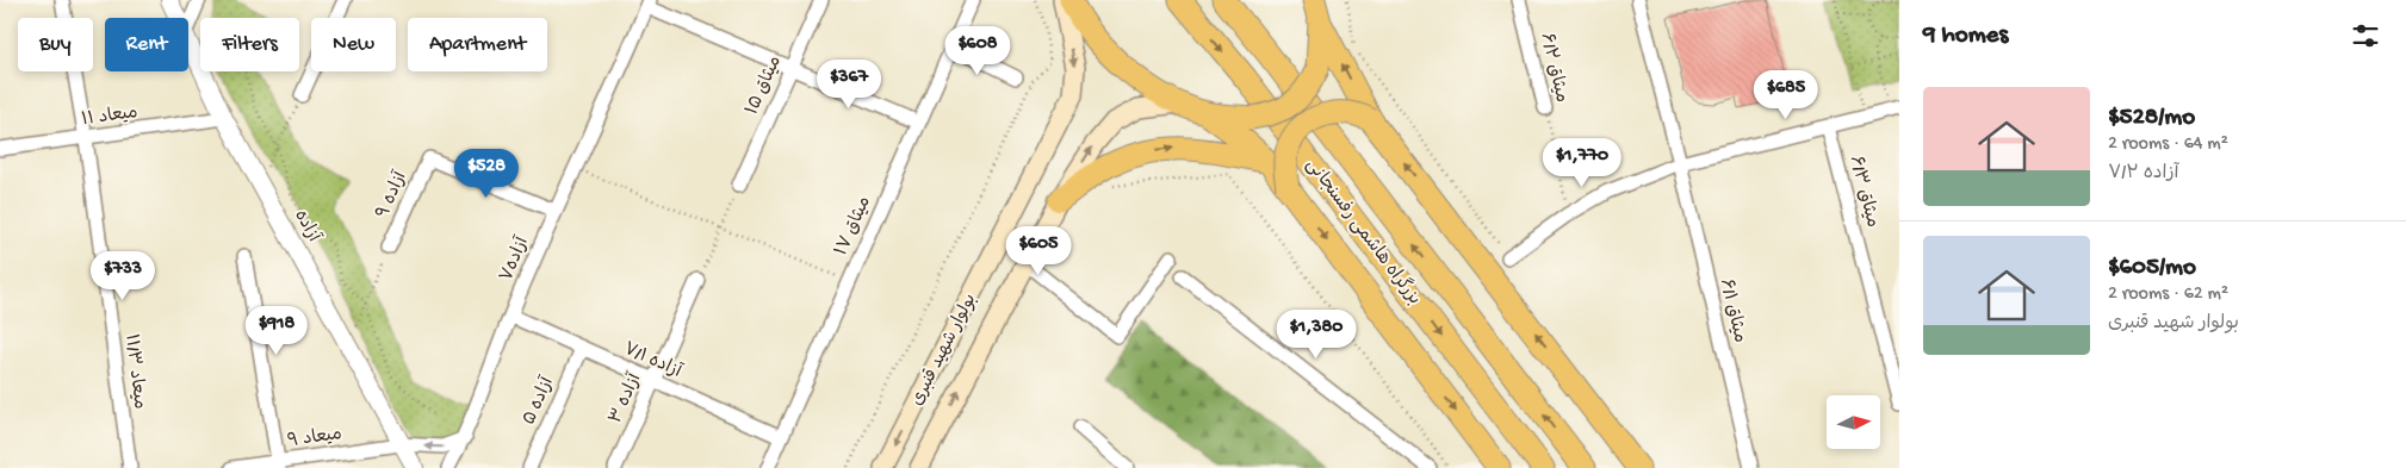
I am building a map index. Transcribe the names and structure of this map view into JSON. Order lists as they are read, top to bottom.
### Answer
{
  "streets": {
    "highway": ["بزرگراه هاشمی رفسنجانی"],
    "main road": ["بولوار شهید قنبری"],
    "street": [
      "میثاق ۶/۲",
      "میثاق ۱۵",
      "میعاد ۱۱",
      "میثاق ۶/۳",
      "آزاده ۹",
      "آزاده",
      "میثاق ۱۷",
      "آزاده۷",
      "میثاق ۶/۱",
      "آزاده ۷/۱",
      "میعاد ۱۱/۳",
      "آزاده ۳",
      "آزاده ۵",
      "میعاد ۹"
    ]
  },
  "crossings": [
    ["میعاد ۱۱", "آزاده"],
    ["میعاد ۱۱", "میعاد ۱۱/۳"],
    ["آزاده ۹", "آزاده۷"],
    ["آزاده", "میعاد ۹"],
    ["میثاق ۱۷", "آزاده ۷/۱"],
    ["آزاده۷", "آزاده ۷/۱"],
    ["آزاده۷", "میعاد ۹"],
    ["آزاده ۷/۱", "آزاده ۳"],
    ["آزاده ۷/۱", "آزاده ۵"]
  ],
  "north": "right",
  "page": {
    "heading": "9 homes",
    "chip": [
      "Buy",
      "Rent",
      "Filters",
      "New",
      "Apartment"
    ],
    "price": [
      "$608",
      "$367",
      "$685",
      "$1,770",
      "$528",
      "$605",
      "$733",
      "$918",
      "$1,380"
    ],
    "list": [
      {
        "name": "$528/mo",
        "note": "2 rooms · 64 m² · آزاده ۷/۲"
      },
      {
        "name": "$605/mo",
        "note": "2 rooms · 62 m² · بولوار شهید قنبری"
      }
    ]
  }
}
